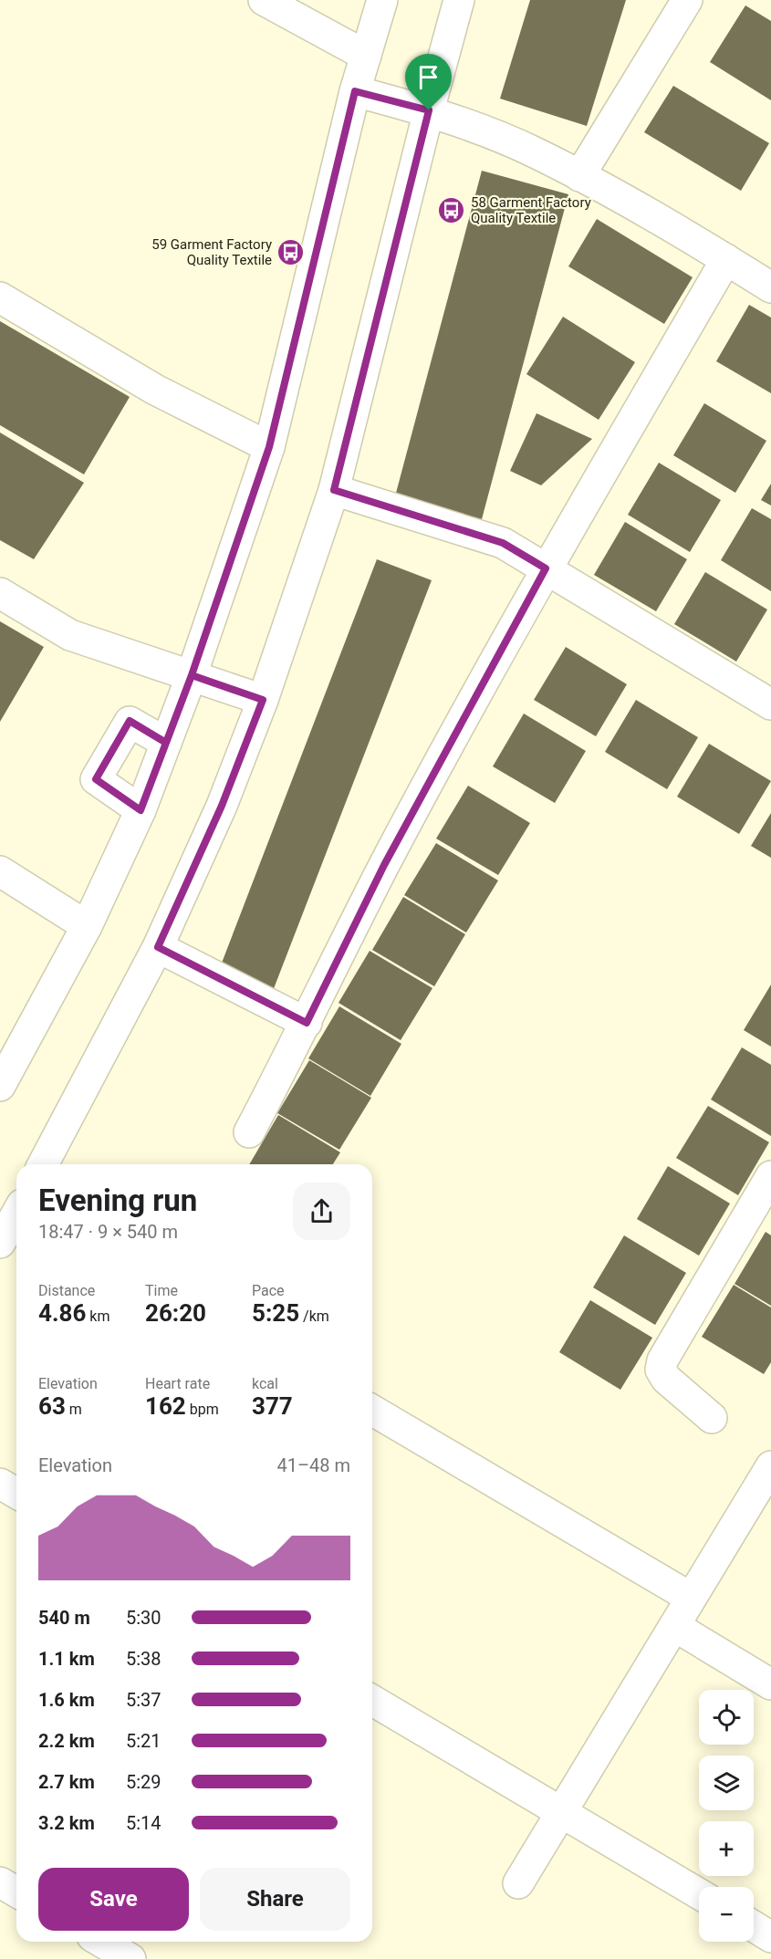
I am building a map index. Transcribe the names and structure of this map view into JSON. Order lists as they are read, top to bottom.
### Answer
{
  "places": {
    "bus stop": ["58 Garment Factory Quality Textile", "59 Garment Factory Quality Textile"]
  },
  "page": {
    "heading": ["Evening run", "18:47 · 9 × 540 m"],
    "stats": [
      ["Distance", "4.86 km"],
      ["Time", "26:20"],
      ["Pace", "5:25 /km"],
      ["Elevation", "63 m"],
      ["Heart rate", "162 bpm"],
      ["kcal", "377"]
    ],
    "chart": ["Elevation", "41–48 m"],
    "list": [
      {
        "name": "540 m",
        "note": "5:30"
      },
      {
        "name": "1.1 km",
        "note": "5:38"
      },
      {
        "name": "1.6 km",
        "note": "5:37"
      },
      {
        "name": "2.2 km",
        "note": "5:21"
      },
      {
        "name": "2.7 km",
        "note": "5:29"
      },
      {
        "name": "3.2 km",
        "note": "5:14"
      }
    ],
    "map_buttons": ["+", "−"],
    "buttons": ["Save", "Share"]
  }
}
